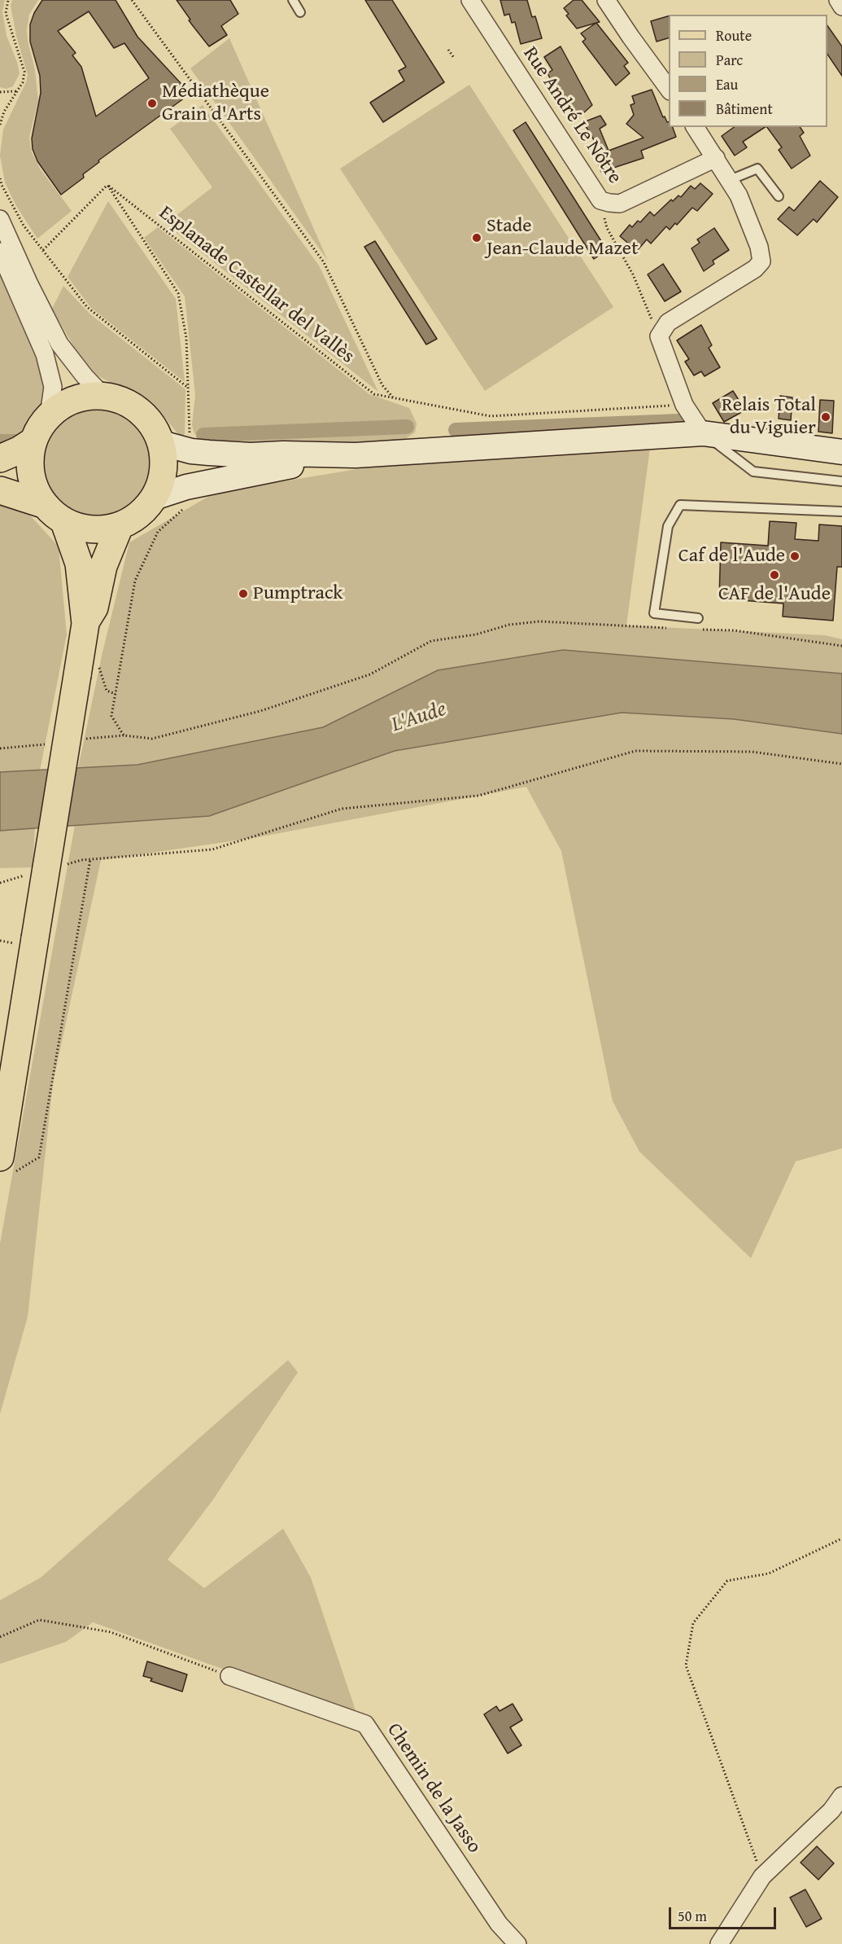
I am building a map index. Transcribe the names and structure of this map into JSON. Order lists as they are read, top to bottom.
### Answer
{
  "streets": {
    "street": ["Rue André Le Nôtre", "Chemin de la Jasso"],
    "path": ["Esplanade Castellar del Vallès"]
  },
  "water": ["L'Aude"],
  "places": [
    "Médiathèque Grain d'Arts",
    "Stade Jean-Claude Mazet",
    "Relais Total du Viguier",
    "Caf de l'Aude",
    "CAF de l'Aude",
    "Pumptrack"
  ],
  "legend": [
    "Route",
    "Parc",
    "Eau",
    "Bâtiment"
  ],
  "scale_bar": "50 m"
}
